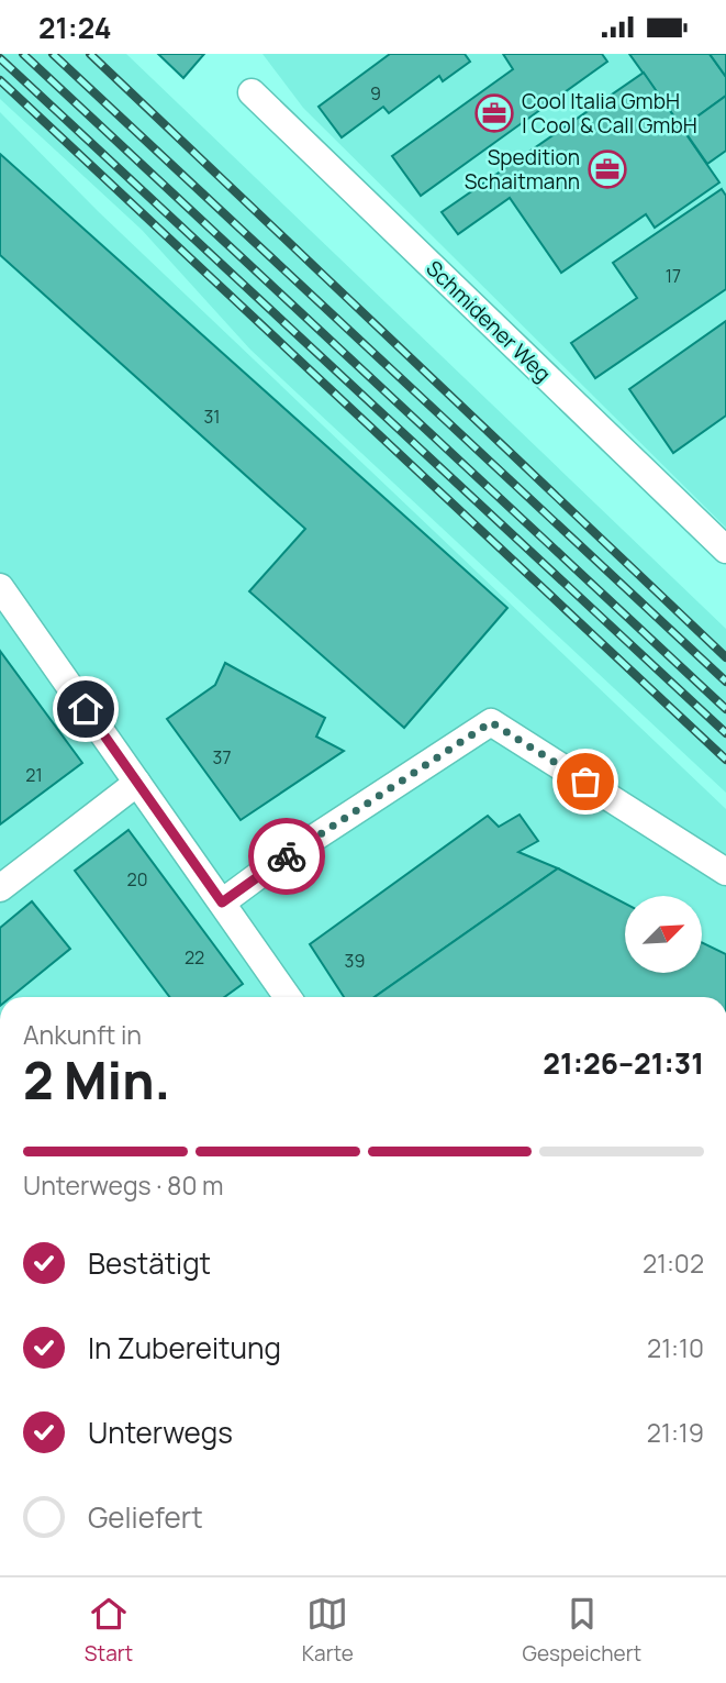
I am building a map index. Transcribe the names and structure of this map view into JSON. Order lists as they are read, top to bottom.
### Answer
{
  "streets": {
    "street": ["Schmidener Weg"]
  },
  "places": {
    "office": ["Cool Italia GmbH | Cool & Call GmbH", "Spedition Schaitmann"]
  },
  "house_numbers": [
    "9",
    "17",
    "31",
    "37",
    "21",
    "20",
    "22",
    "39"
  ],
  "north": "top right",
  "page": {
    "status": "21:24",
    "heading": ["2 Min.", "Ankunft in", "21:26–21:31"],
    "bar": "Unterwegs · 80 m",
    "list": [
      ["Bestätigt", "21:02"],
      ["In Zubereitung", "21:10"],
      ["Unterwegs", "21:19"],
      "Geliefert"
    ],
    "tabs": ["Start", "Karte", "Gespeichert"]
  }
}
